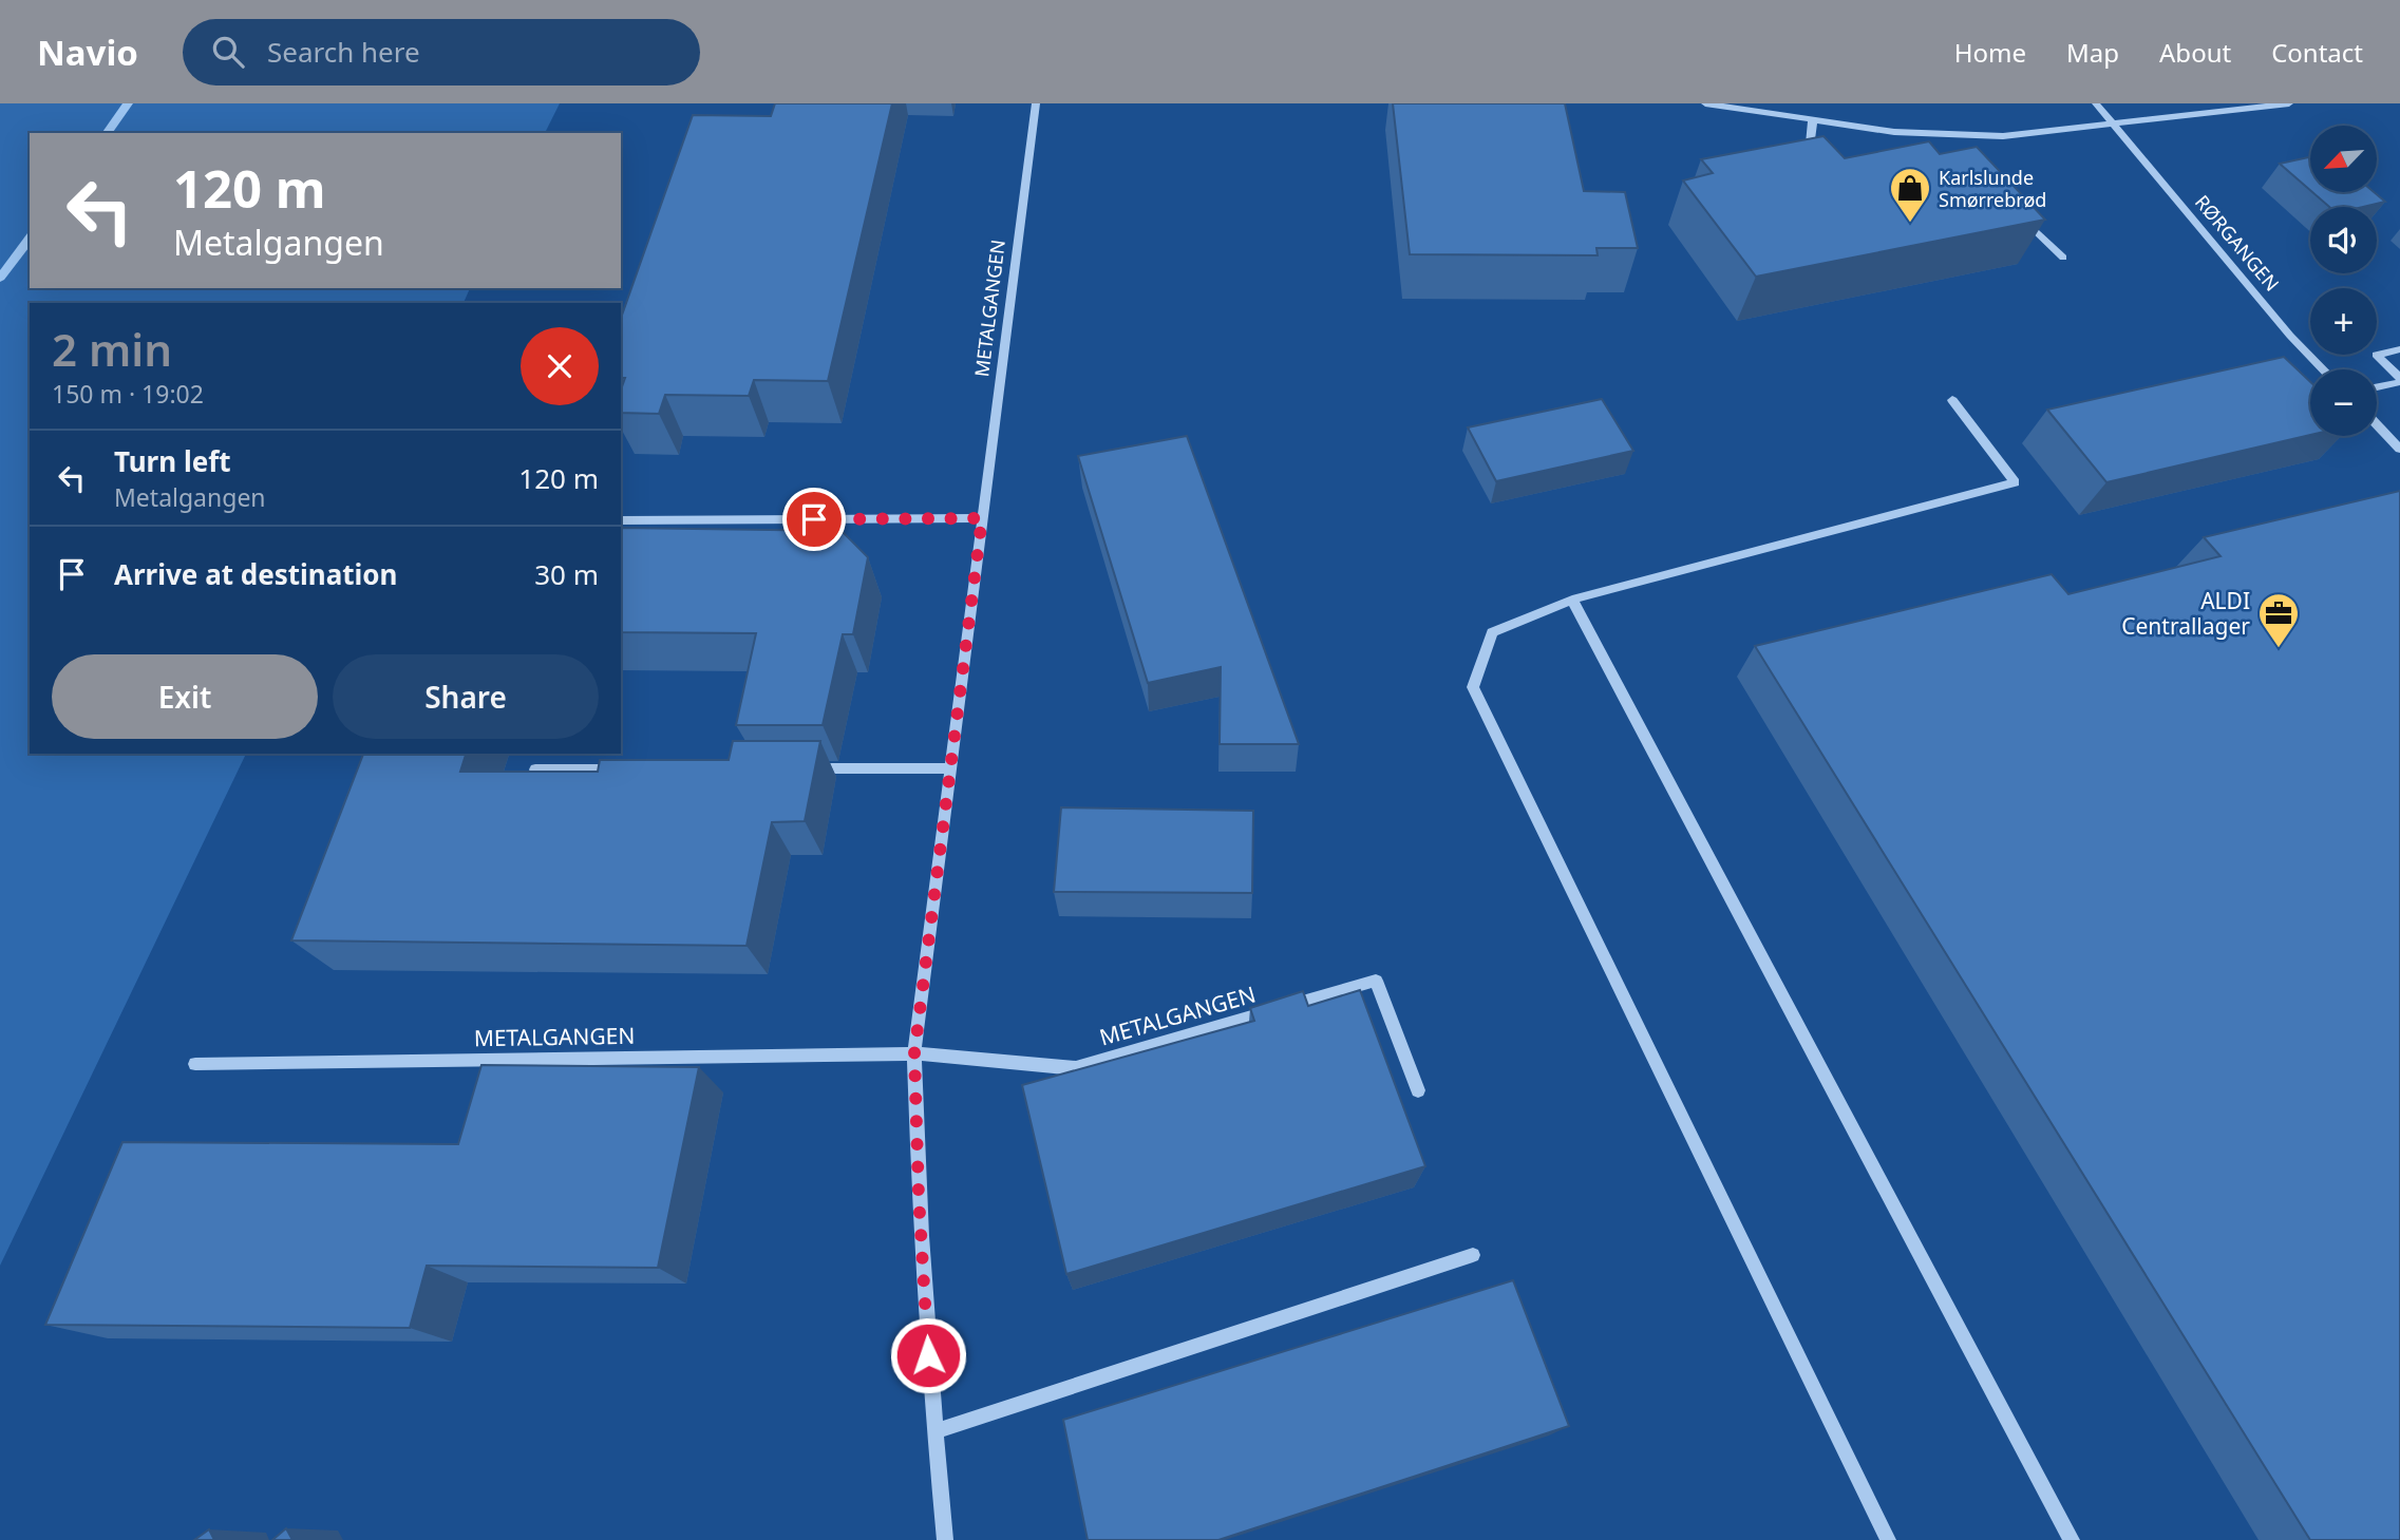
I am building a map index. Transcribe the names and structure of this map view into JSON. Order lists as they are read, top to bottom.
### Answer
{
  "streets": {
    "street": ["RØRGANGEN", "METALGANGEN"]
  },
  "places": {
    "shop": ["Karlslunde Smørrebrød"],
    "office": ["ALDI Centrallager"]
  },
  "north": "bottom left",
  "page": {
    "header": "Navio",
    "search": "Search here",
    "nav": [
      "Home",
      "Map",
      "About",
      "Contact"
    ],
    "map_buttons": ["+", "−"],
    "turn": ["120 m", "Metalgangen"],
    "heading": ["2 min", "150 m · 19:02"],
    "list": [
      {
        "name": "Turn left",
        "note": "Metalgangen",
        "value": "120 m"
      },
      {
        "name": "Arrive at destination",
        "value": "30 m"
      }
    ],
    "buttons": ["Exit", "Share"]
  }
}
